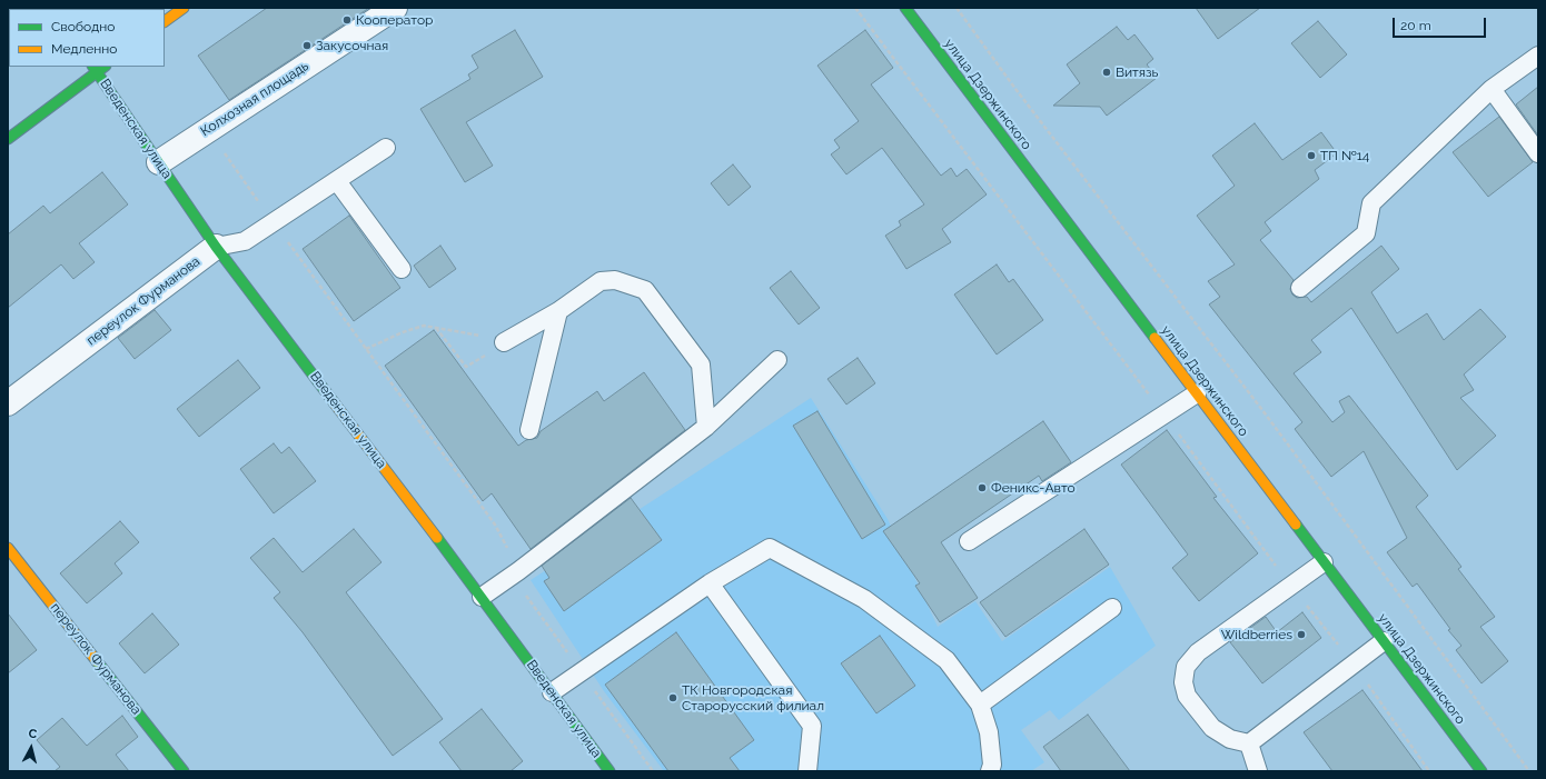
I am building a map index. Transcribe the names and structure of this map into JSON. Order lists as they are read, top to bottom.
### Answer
{
  "streets": {
    "street": [
      "улица Дзержинского",
      "Колхозная площадь",
      "Введенская улица",
      "переулок Фурманова"
    ]
  },
  "crossings": [
    ["Колхозная площадь", "Введенская улица"],
    ["Введенская улица", "переулок Фурманова"]
  ],
  "places": [
    "Кооператор",
    "Закусочная",
    "Витязь",
    "ТП №14",
    "Феникс-Авто",
    "Wildberries",
    "ТК Новгородская Старорусский филиал"
  ],
  "legend": ["Свободно", "Медленно"],
  "scale_bar": "20 m",
  "north": "top"
}
